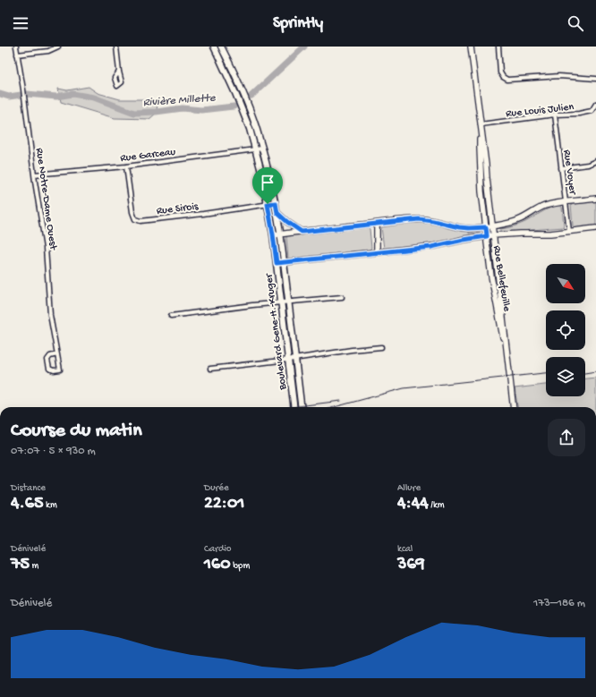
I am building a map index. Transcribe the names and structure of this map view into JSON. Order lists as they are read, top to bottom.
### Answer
{
  "streets": {
    "main road": ["Rue Bellefeuille", "Boulevard Gene-H.-Kruger"],
    "street": [
      "Rue Louis Julien",
      "Rue Garceau",
      "Rue Voyer",
      "Rue Notre-Dame Ouest",
      "Rue Sirois"
    ]
  },
  "crossings": [
    ["Rue Louis Julien", "Rue Voyer"],
    ["Rue Louis Julien", "Rue Bellefeuille"],
    ["Rue Garceau", "Rue Notre-Dame Ouest"],
    ["Rue Garceau", "Rue Sirois"],
    ["Rue Garceau", "Boulevard Gene-H.-Kruger"],
    ["Rue Sirois", "Boulevard Gene-H.-Kruger"]
  ],
  "water": ["Rivière Millette"],
  "north": "bottom right",
  "page": {
    "header": "Sprintly",
    "heading": ["Course du matin", "07:07 · 5 × 930 m"],
    "stats": [
      ["Distance", "4.65 km"],
      ["Durée", "22:01"],
      ["Allure", "4:44 /km"],
      ["Dénivelé", "75 m"],
      ["Cardio", "160 bpm"],
      ["kcal", "369"]
    ],
    "chart": ["Dénivelé", "173–186 m"]
  }
}
